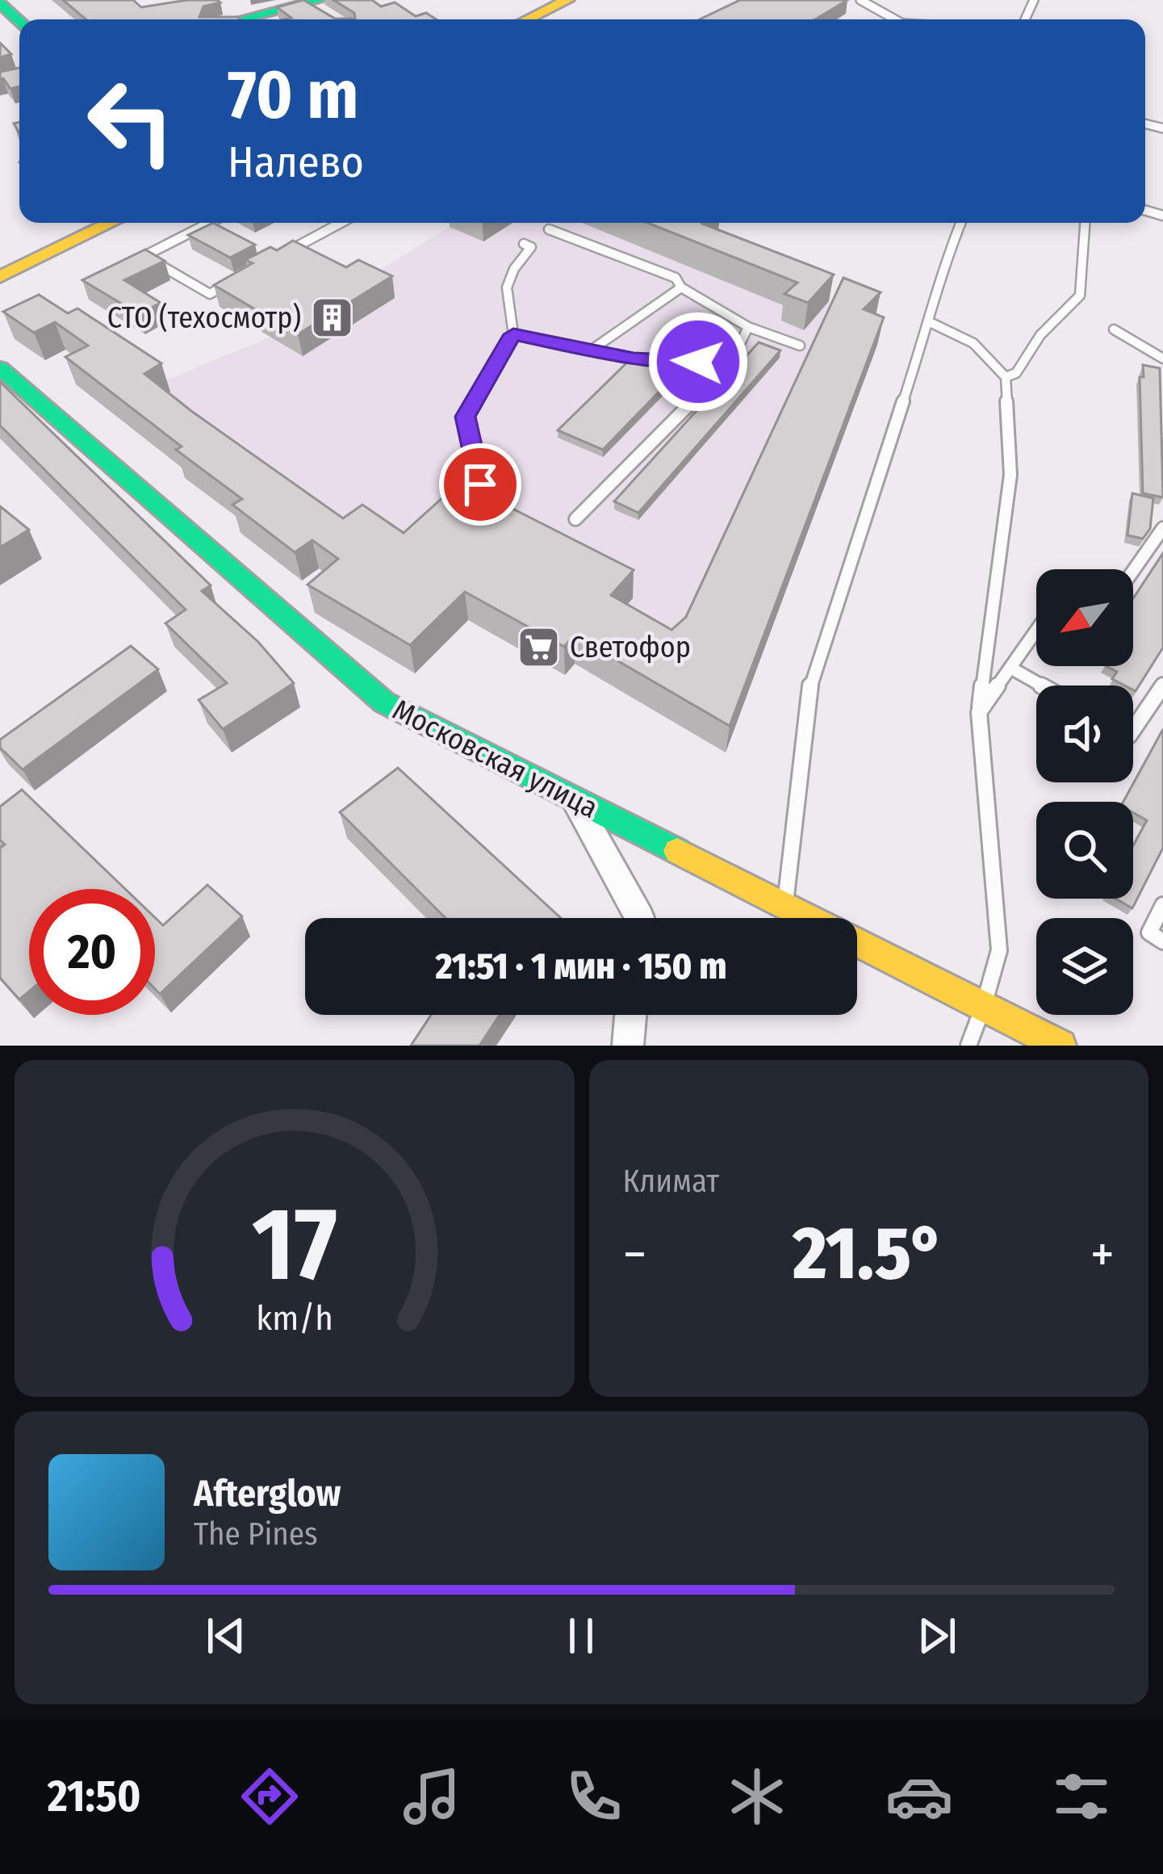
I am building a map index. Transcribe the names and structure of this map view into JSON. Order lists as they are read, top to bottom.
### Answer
{
  "streets": {
    "main road": ["Московская улица"]
  },
  "places": {
    "building": ["СТО (техосмотр)"],
    "supermarket": ["Светофор"]
  },
  "north": "bottom left",
  "page": {
    "turn": ["70 m", "Налево"],
    "limit": "20",
    "trip": "21:51 · 1 мин · 150 m",
    "tile": "Климат",
    "heat": ["−", "21.5°", "+"],
    "song": ["Afterglow", "The Pines"],
    "tabs": "21:50",
    "gauge": ["17", "km/h"]
  }
}
